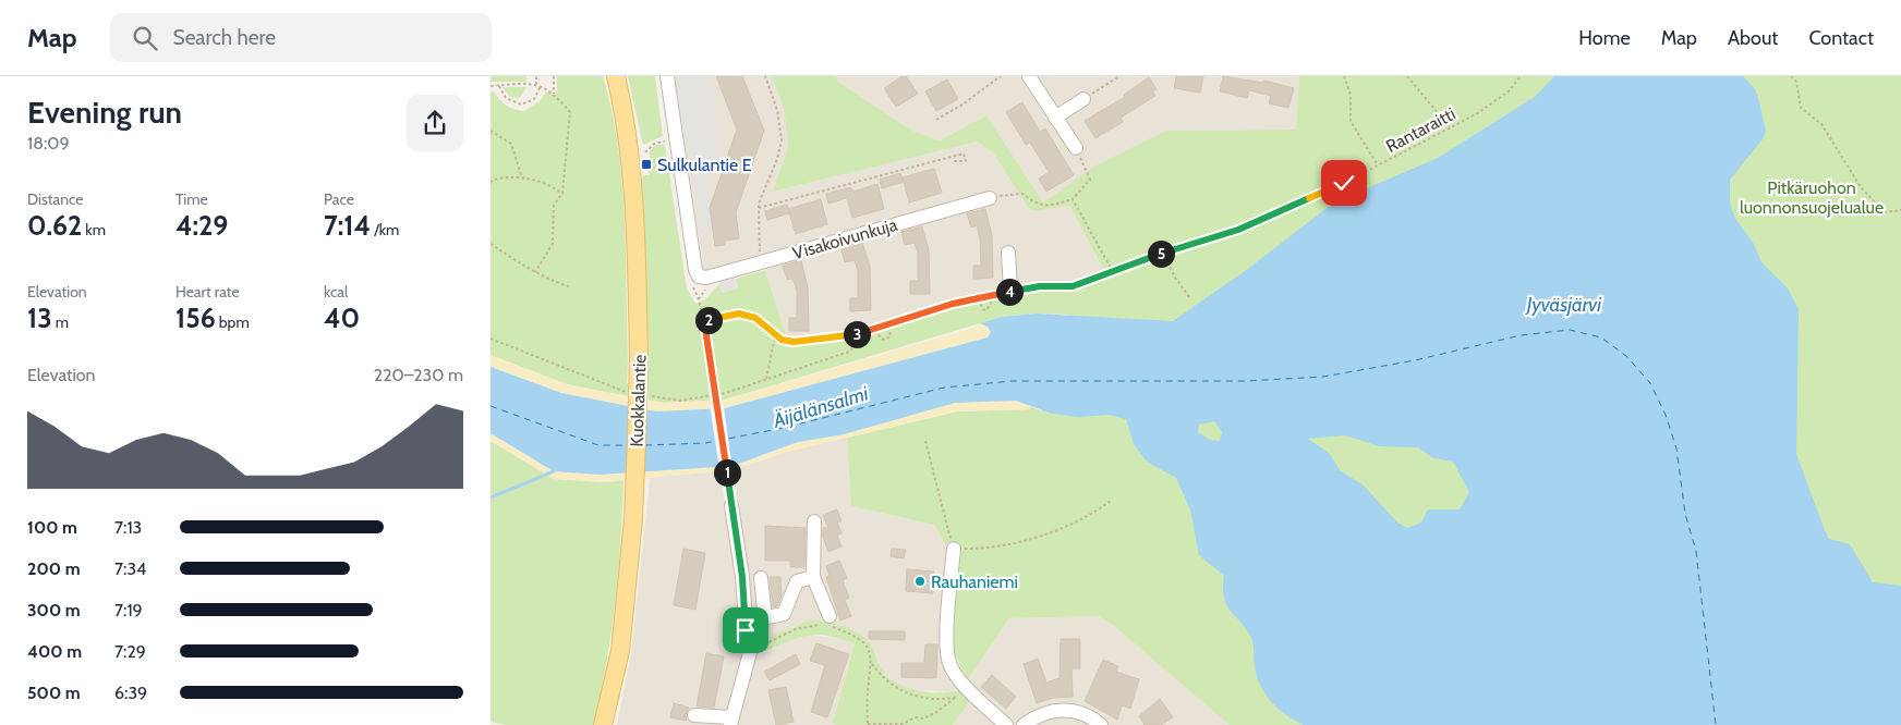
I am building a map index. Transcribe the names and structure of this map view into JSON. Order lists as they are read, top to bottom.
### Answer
{
  "streets": {
    "main road": ["Kuokkalantie"],
    "street": ["Visakoivunkuja"],
    "path": ["Rantaraitti"]
  },
  "water": ["Jyväsjärvi", "Äijälänsalmi"],
  "parks": ["Pitkäruohon luonnonsuojelualue"],
  "places": {
    "transit": ["Sulkulantie E"],
    "other": ["Rauhaniemi"]
  },
  "page": {
    "header": "Map",
    "search": "Search here",
    "nav": [
      "Home",
      "Map",
      "About",
      "Contact"
    ],
    "heading": ["Evening run", "18:09"],
    "stats": [
      ["Distance", "0.62 km"],
      ["Time", "4:29"],
      ["Pace", "7:14 /km"],
      ["Elevation", "13 m"],
      ["Heart rate", "156 bpm"],
      ["kcal", "40"]
    ],
    "pins": [
      "5",
      "4",
      "2",
      "3",
      "1"
    ],
    "chart": ["Elevation", "220–230 m"],
    "list": [
      {
        "name": "100 m",
        "note": "7:13"
      },
      {
        "name": "200 m",
        "note": "7:34"
      },
      {
        "name": "300 m",
        "note": "7:19"
      },
      {
        "name": "400 m",
        "note": "7:29"
      },
      {
        "name": "500 m",
        "note": "6:39"
      }
    ]
  }
}
